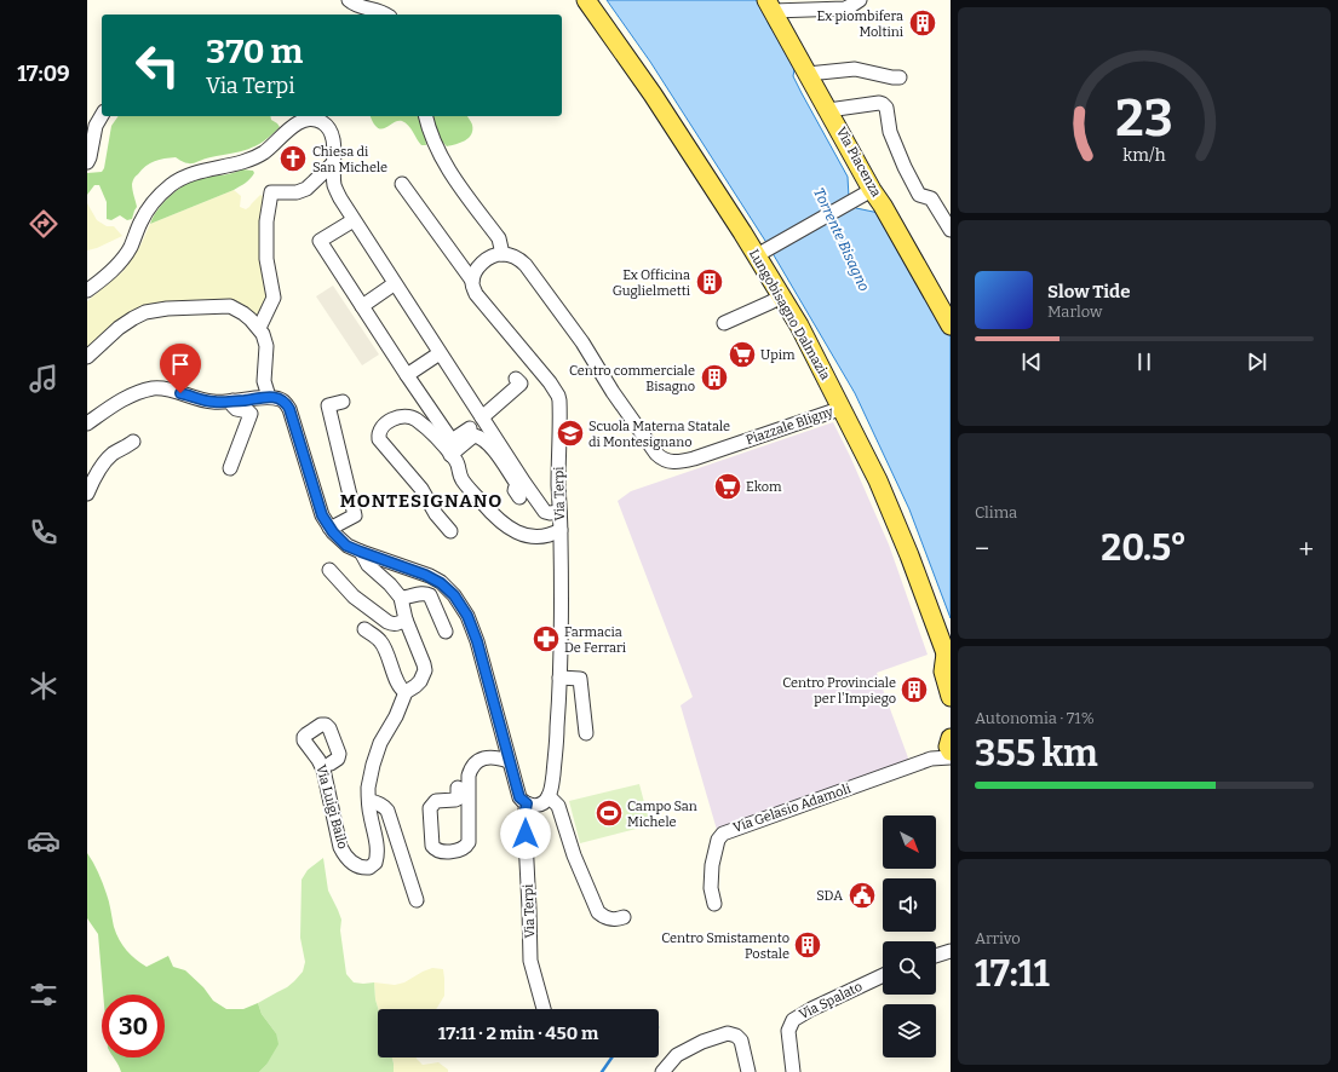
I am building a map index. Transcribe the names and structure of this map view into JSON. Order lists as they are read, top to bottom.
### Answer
{
  "streets": {
    "main road": ["Via Piacenza", "Lungobisagno Dalmazia"],
    "street": [
      "Piazzale Bligny",
      "Via Terpi",
      "Via Luigi Bailo",
      "Via Gelasio Adamoli",
      "Via Spalato"
    ]
  },
  "crossings": [
    ["Lungobisagno Dalmazia", "Piazzale Bligny"]
  ],
  "districts": ["MONTESIGNANO"],
  "water": ["Torrente Bisagno"],
  "places": {
    "building": [
      "Ex piombifera Moltini",
      "Ex Officina Guglielmetti",
      "Centro commerciale Bisagno",
      "Centro Provinciale per l'Impiego",
      "Centro Smistamento Postale"
    ],
    "church": ["Chiesa di San Michele"],
    "supermarket": ["Upim", "Ekom"],
    "school or university": ["Scuola Materna Statale di Montesignano"],
    "pharmacy": ["Farmacia De Ferrari"],
    "sports": ["Campo San Michele"],
    "public building": ["SDA"]
  },
  "north": "bottom right",
  "page": {
    "tabs": "17:09",
    "turn": ["370 m", "Via Terpi"],
    "song": ["Slow Tide", "Marlow"],
    "tile": [
      "Clima",
      ["Autonomia · 71%", "355 km"],
      ["Arrivo", "17:11"]
    ],
    "heat": ["−", "20.5°", "+"],
    "limit": "30",
    "trip": "17:11 · 2 min · 450 m",
    "gauge": ["23", "km/h"]
  }
}
